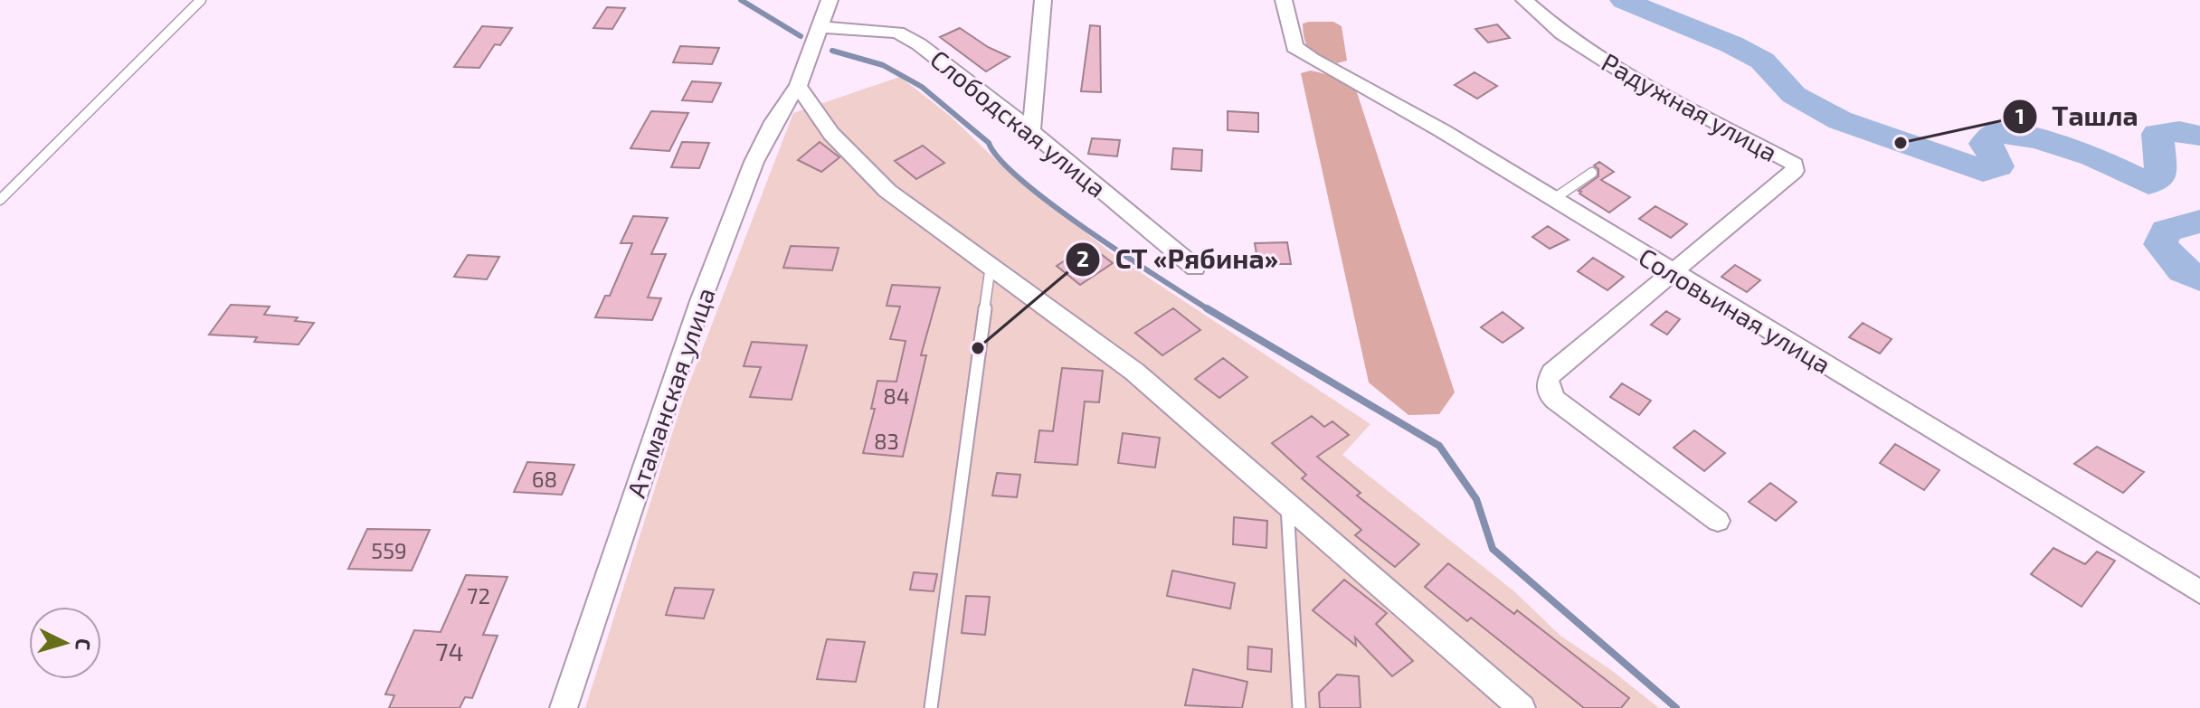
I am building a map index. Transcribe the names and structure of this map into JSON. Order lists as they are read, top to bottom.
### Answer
{
  "streets": {
    "street": [
      "Радужная улица",
      "Слободская улица",
      "Соловьиная улица",
      "Атаманская улица"
    ]
  },
  "crossings": [
    ["Радужная улица", "Соловьиная улица"],
    ["Слободская улица", "Атаманская улица"]
  ],
  "places": ["Ташла", "СТ «Рябина»"],
  "house_numbers": [
    "84",
    "83",
    "68",
    "559",
    "72",
    "74"
  ],
  "north": "right"
}
